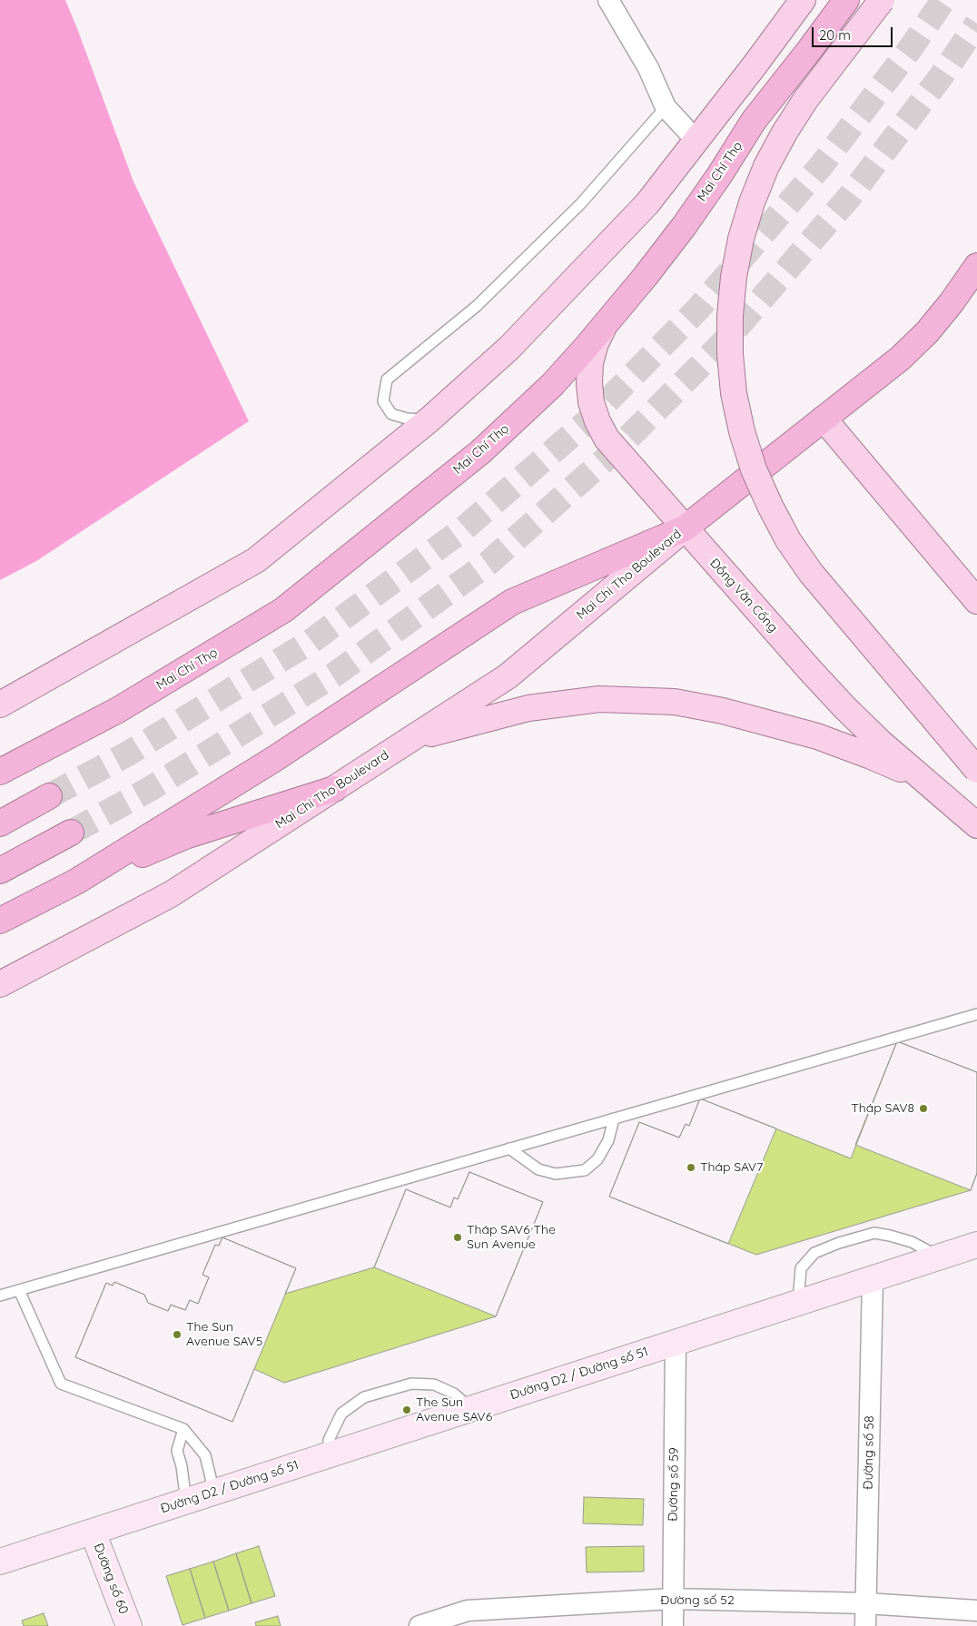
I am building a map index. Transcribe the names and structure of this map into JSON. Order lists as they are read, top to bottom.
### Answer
{
  "streets": {
    "highway": ["Mai Chí Thọ", "Mai Chi Tho Boulevard"],
    "main road": ["Đồng Văn Cống"],
    "street": [
      "Đường D2 / Đường số 51",
      "Đường số 58",
      "Đường số 59",
      "Đường số 60",
      "Đường số 52"
    ]
  },
  "crossings": [
    ["Mai Chí Thọ", "Đồng Văn Cống"],
    ["Mai Chi Tho Boulevard", "Đồng Văn Cống"],
    ["Đường D2 / Đường số 51", "Đường số 58"],
    ["Đường D2 / Đường số 51", "Đường số 59"],
    ["Đường D2 / Đường số 51", "Đường số 60"],
    ["Đường số 58", "Đường số 52"],
    ["Đường số 59", "Đường số 52"]
  ],
  "places": [
    "Tháp SAV8",
    "Tháp SAV7",
    "Tháp SAV6 The Sun Avenue",
    "The Sun Avenue SAV5",
    "The Sun Avenue SAV6"
  ],
  "scale_bar": "20 m"
}
